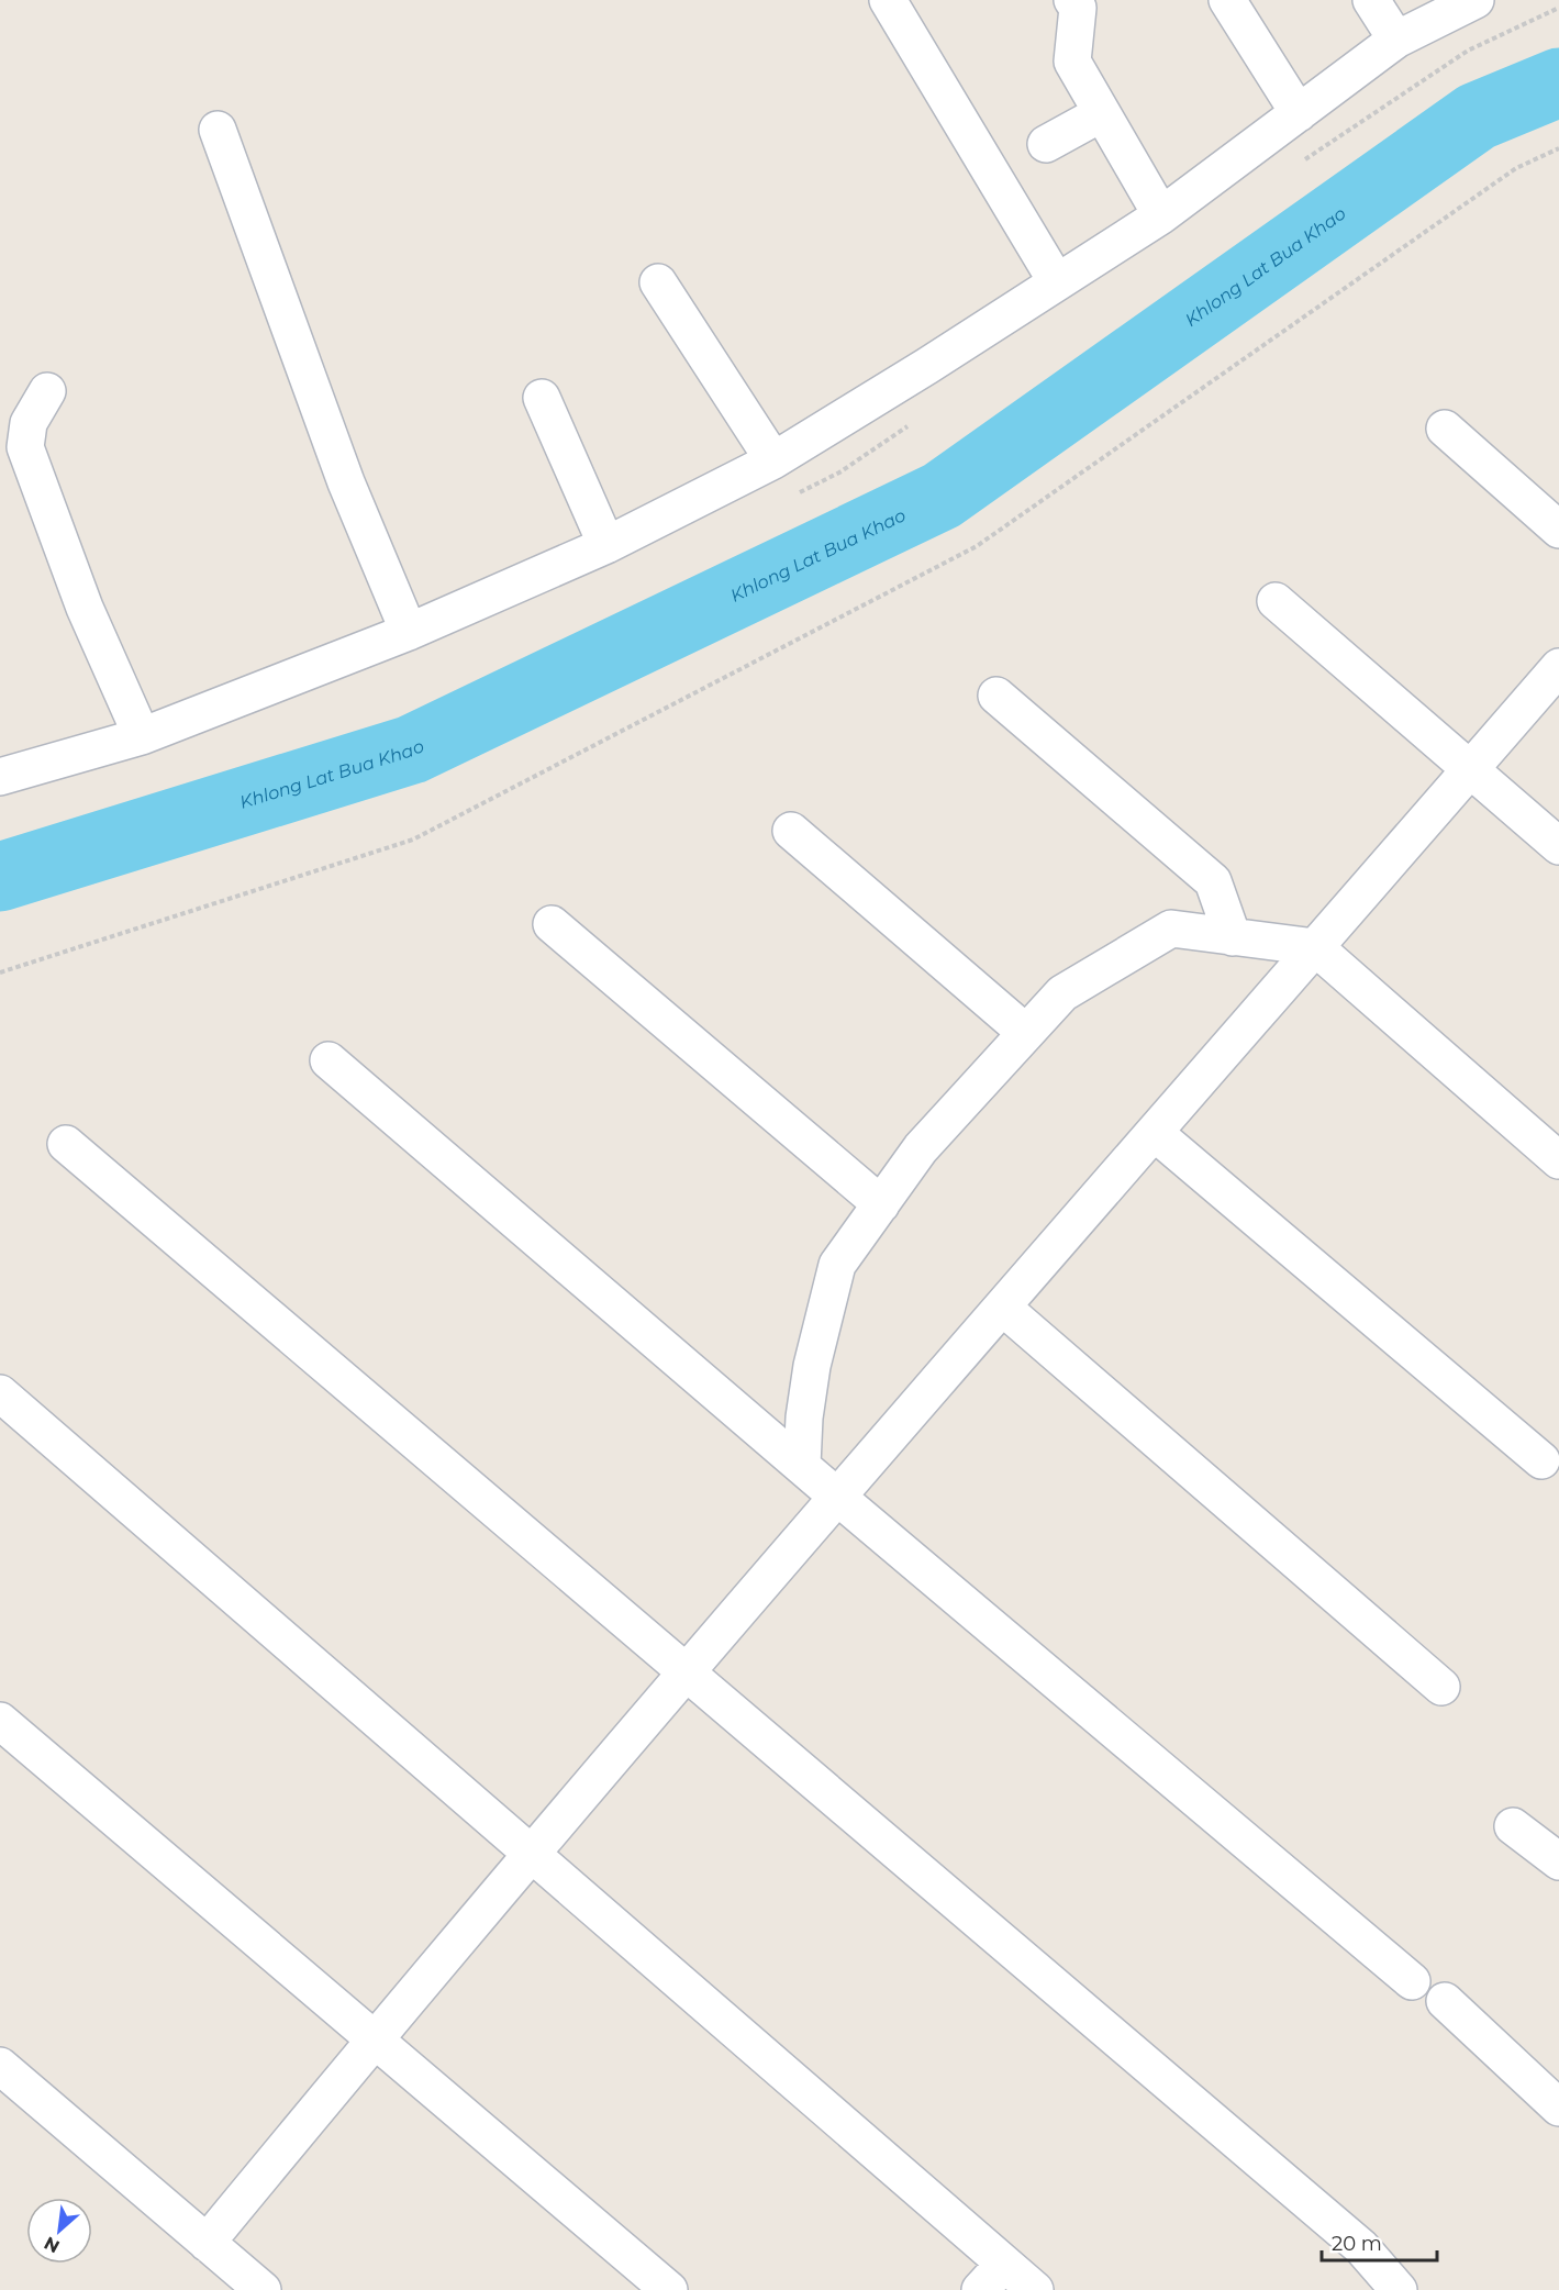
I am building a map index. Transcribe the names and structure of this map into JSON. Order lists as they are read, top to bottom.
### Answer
{
  "water": ["Khlong Lat Bua Khao"],
  "scale_bar": "20 m",
  "north": "bottom left"
}
